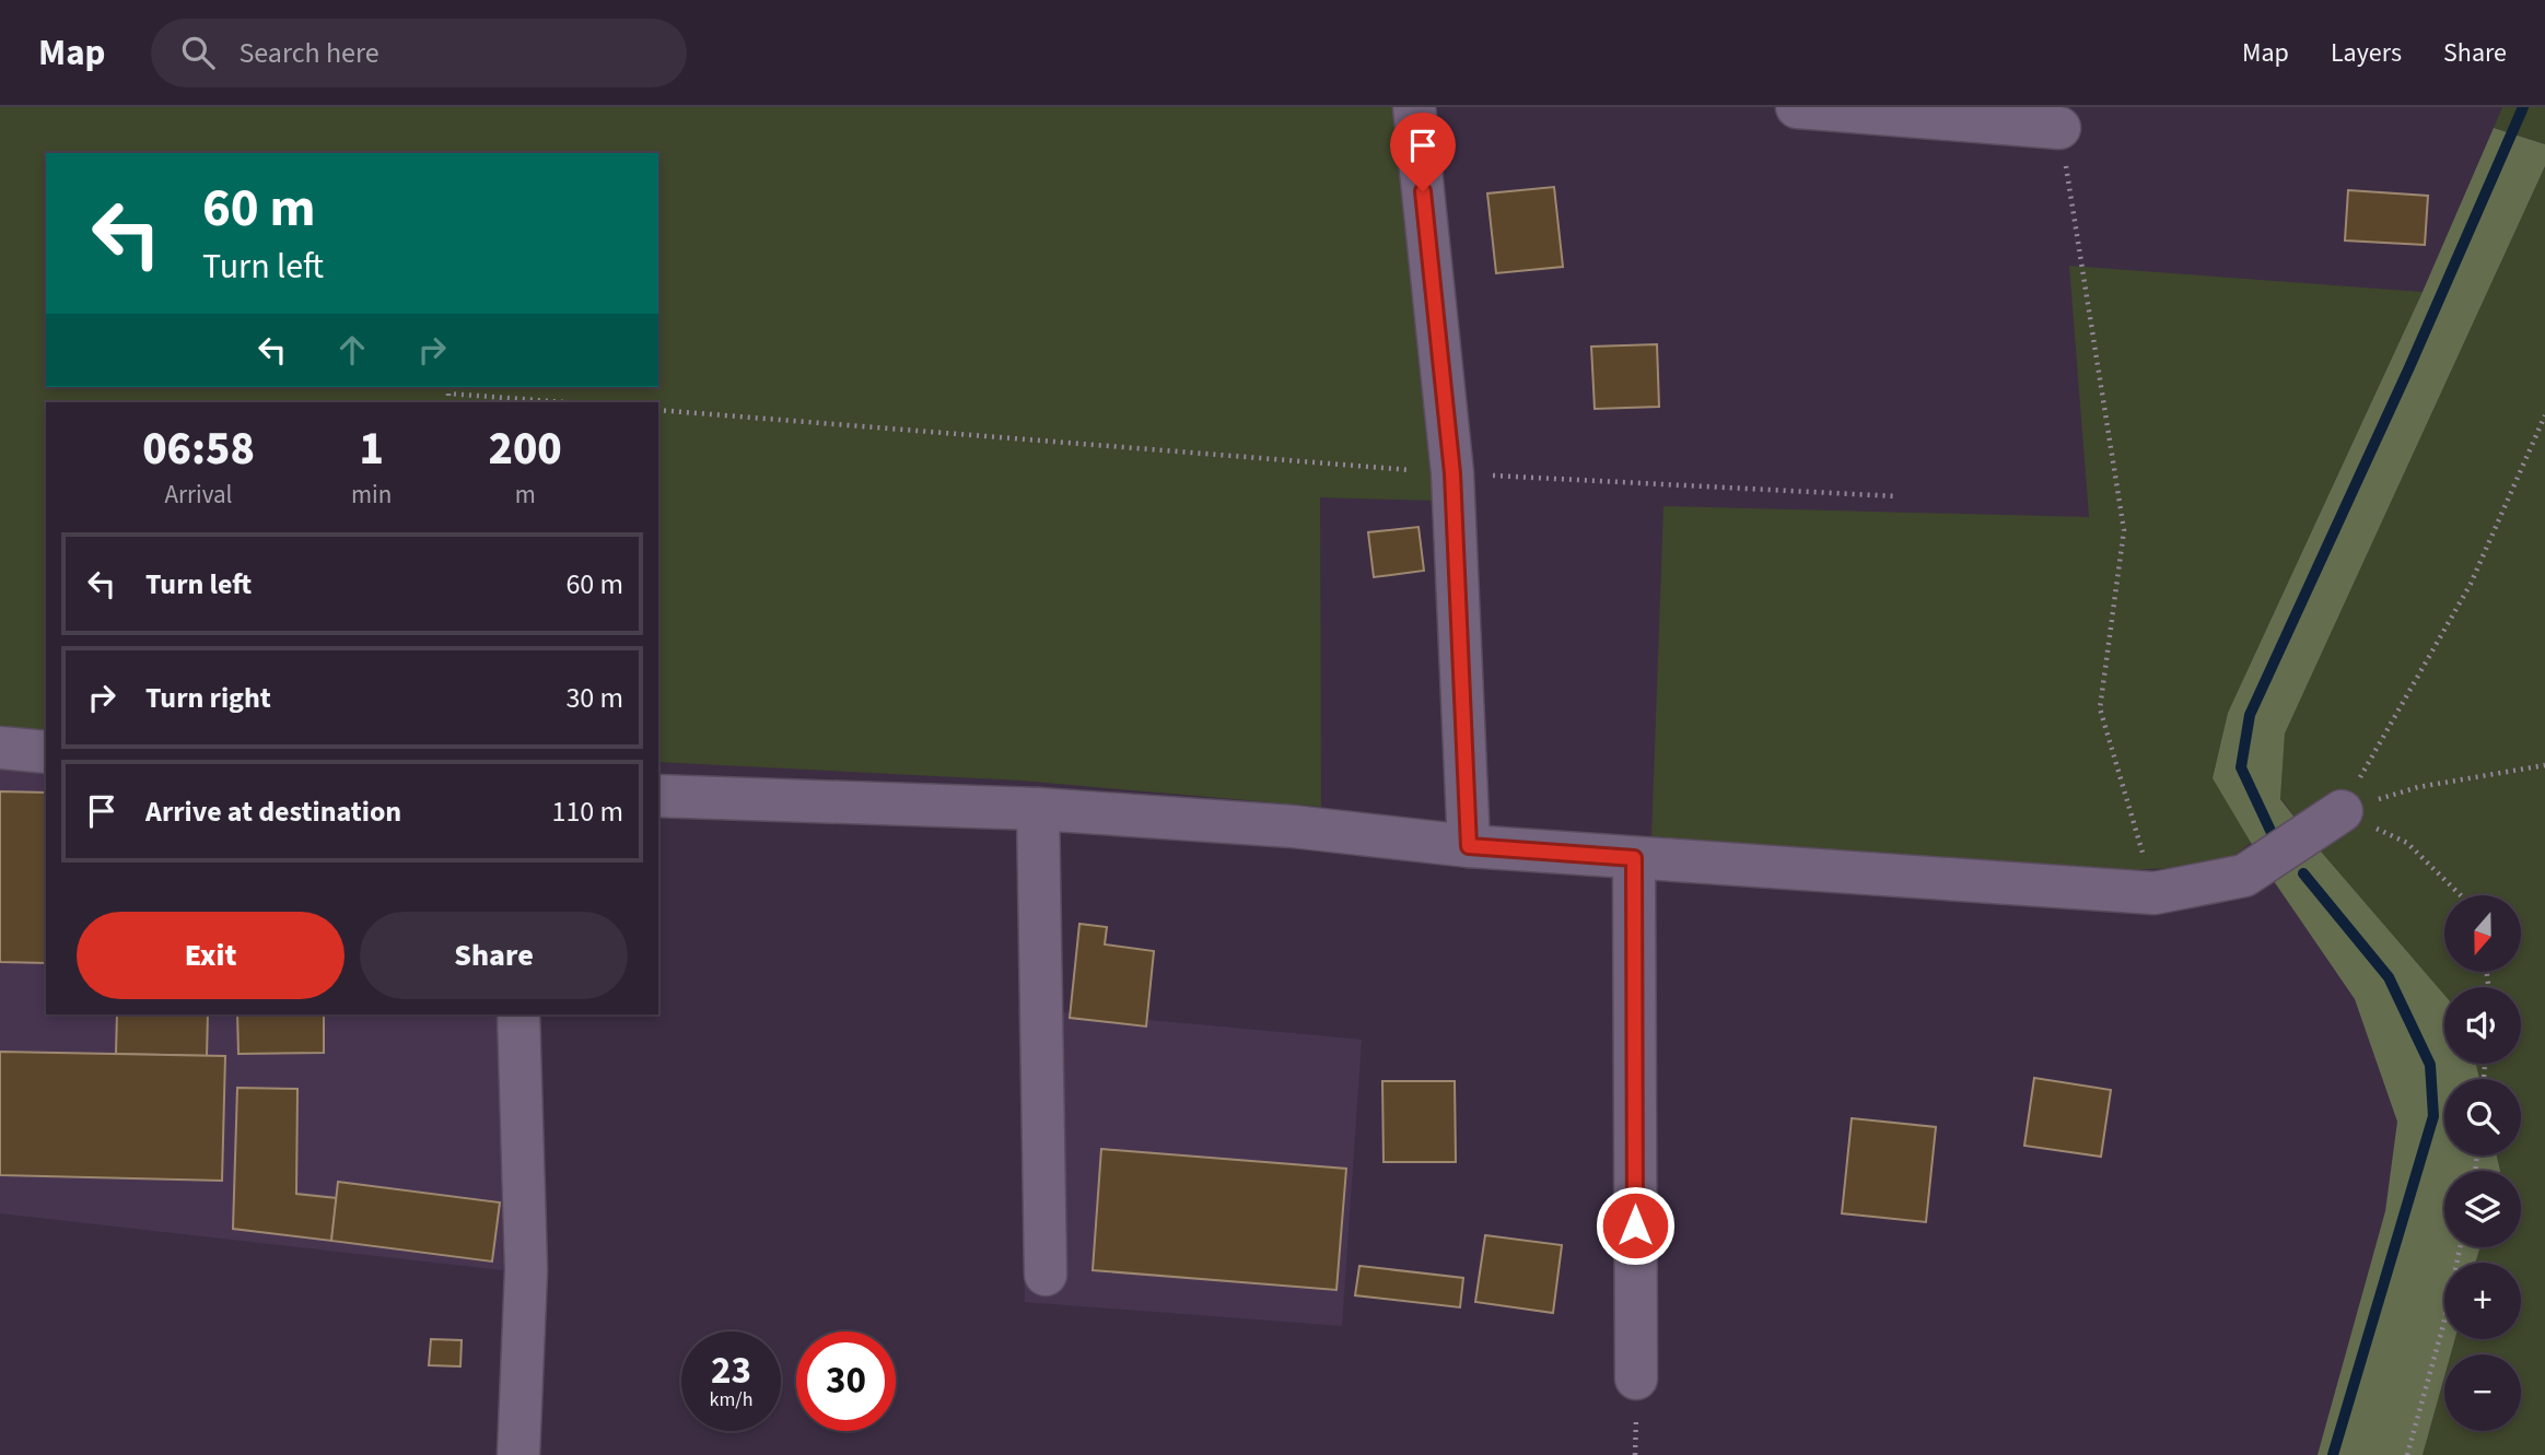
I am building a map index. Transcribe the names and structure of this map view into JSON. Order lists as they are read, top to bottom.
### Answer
{
  "north": "bottom",
  "page": {
    "header": "Map",
    "search": "Search here",
    "nav": ["Map", "Layers", "Share"],
    "turn": ["60 m", "Turn left"],
    "eta": [
      "06:58",
      "Arrival",
      "1",
      "min",
      "200",
      "m"
    ],
    "list": [
      {
        "name": "Turn left",
        "value": "60 m"
      },
      {
        "name": "Turn right",
        "value": "30 m"
      },
      {
        "name": "Arrive at destination",
        "value": "110 m"
      }
    ],
    "map_buttons": ["+", "−"],
    "buttons": ["Exit", "Share"],
    "speed": "23 km/h",
    "limit": "30"
  }
}
